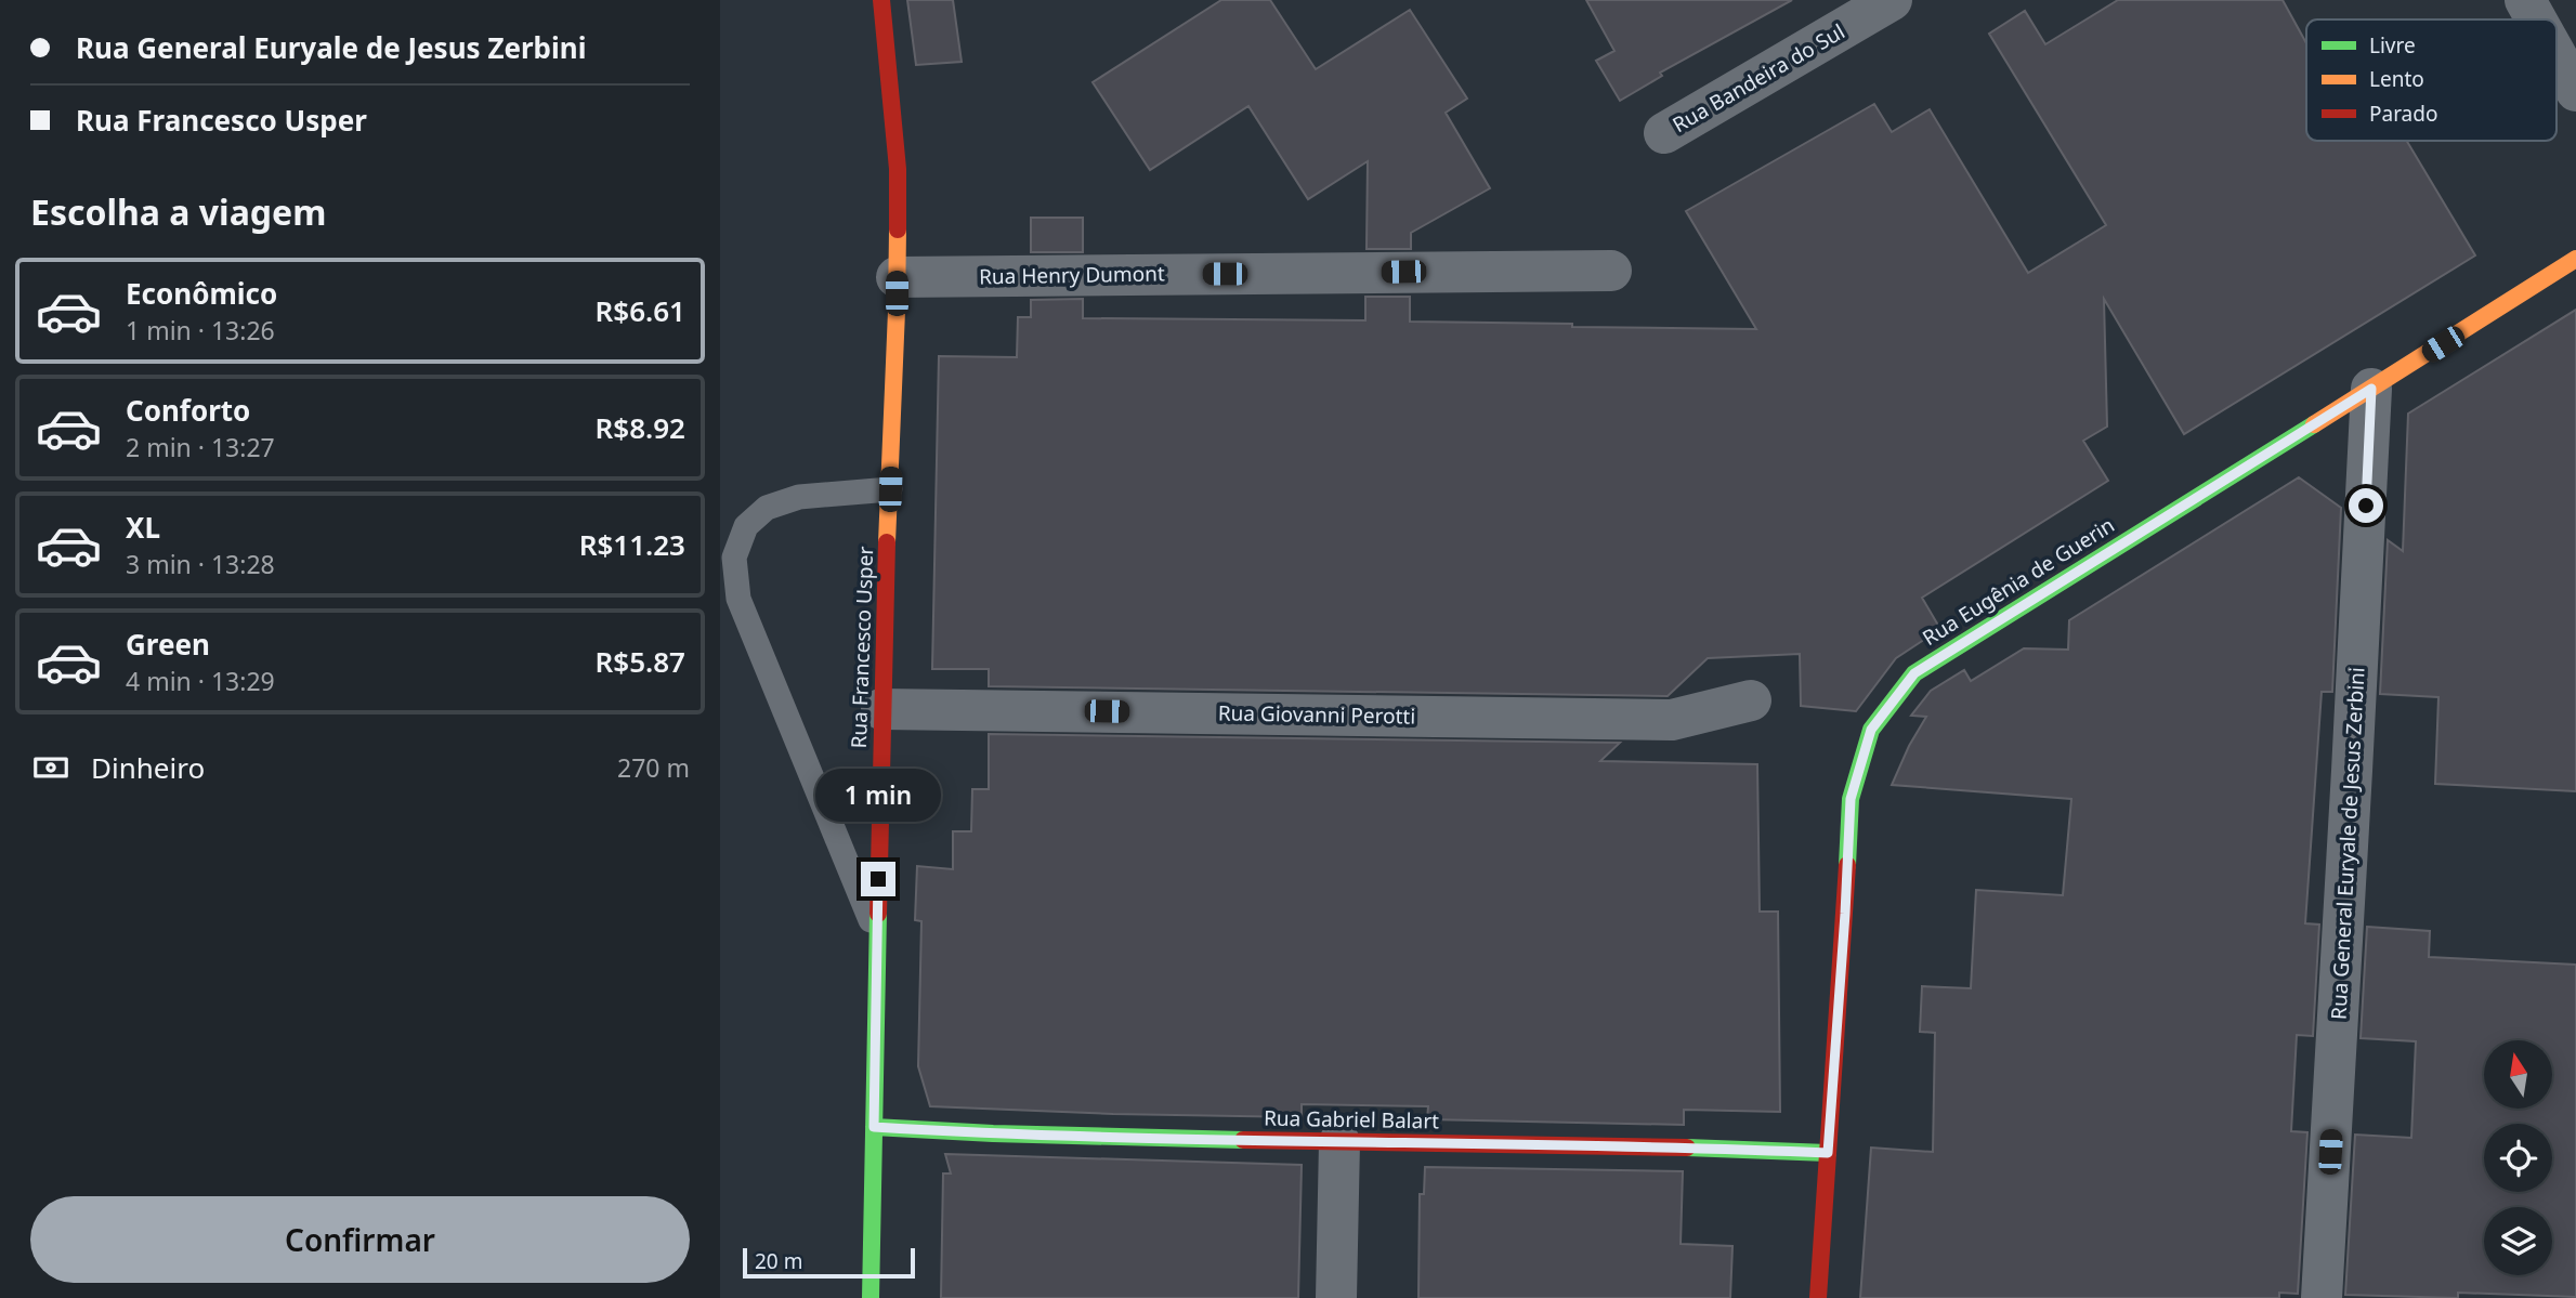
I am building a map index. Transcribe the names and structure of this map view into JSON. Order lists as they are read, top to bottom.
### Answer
{
  "streets": {
    "street": [
      "Rua Bandeira do Sul",
      "Rua Henry Dumont",
      "Rua Eugênia de Guerin",
      "Rua Francesco Usper",
      "Rua Giovanni Perotti",
      "Rua General Euryale de Jesus Zerbini",
      "Rua Gabriel Balart"
    ]
  },
  "crossings": [
    ["Rua Henry Dumont", "Rua Francesco Usper"],
    ["Rua Eugênia de Guerin", "Rua General Euryale de Jesus Zerbini"],
    ["Rua Eugênia de Guerin", "Rua Gabriel Balart"],
    ["Rua Francesco Usper", "Rua Giovanni Perotti"],
    ["Rua Francesco Usper", "Rua Gabriel Balart"]
  ],
  "legend": ["Livre", "Lento", "Parado"],
  "scale_bar": "20 m",
  "north": "top",
  "page": {
    "banner": ["Rua General Euryale de Jesus Zerbini", "Rua Francesco Usper"],
    "heading": "Escolha a viagem",
    "list": [
      {
        "name": "Econômico",
        "note": "1 min · 13:26",
        "value": "R$6.61"
      },
      {
        "name": "Conforto",
        "note": "2 min · 13:27",
        "value": "R$8.92"
      },
      {
        "name": "XL",
        "note": "3 min · 13:28",
        "value": "R$11.23"
      },
      {
        "name": "Green",
        "note": "4 min · 13:29",
        "value": "R$5.87"
      }
    ],
    "pay": ["Dinheiro", "270 m"],
    "bubble": "1 min",
    "buttons": "Confirmar",
    "scale": "20 m"
  }
}
